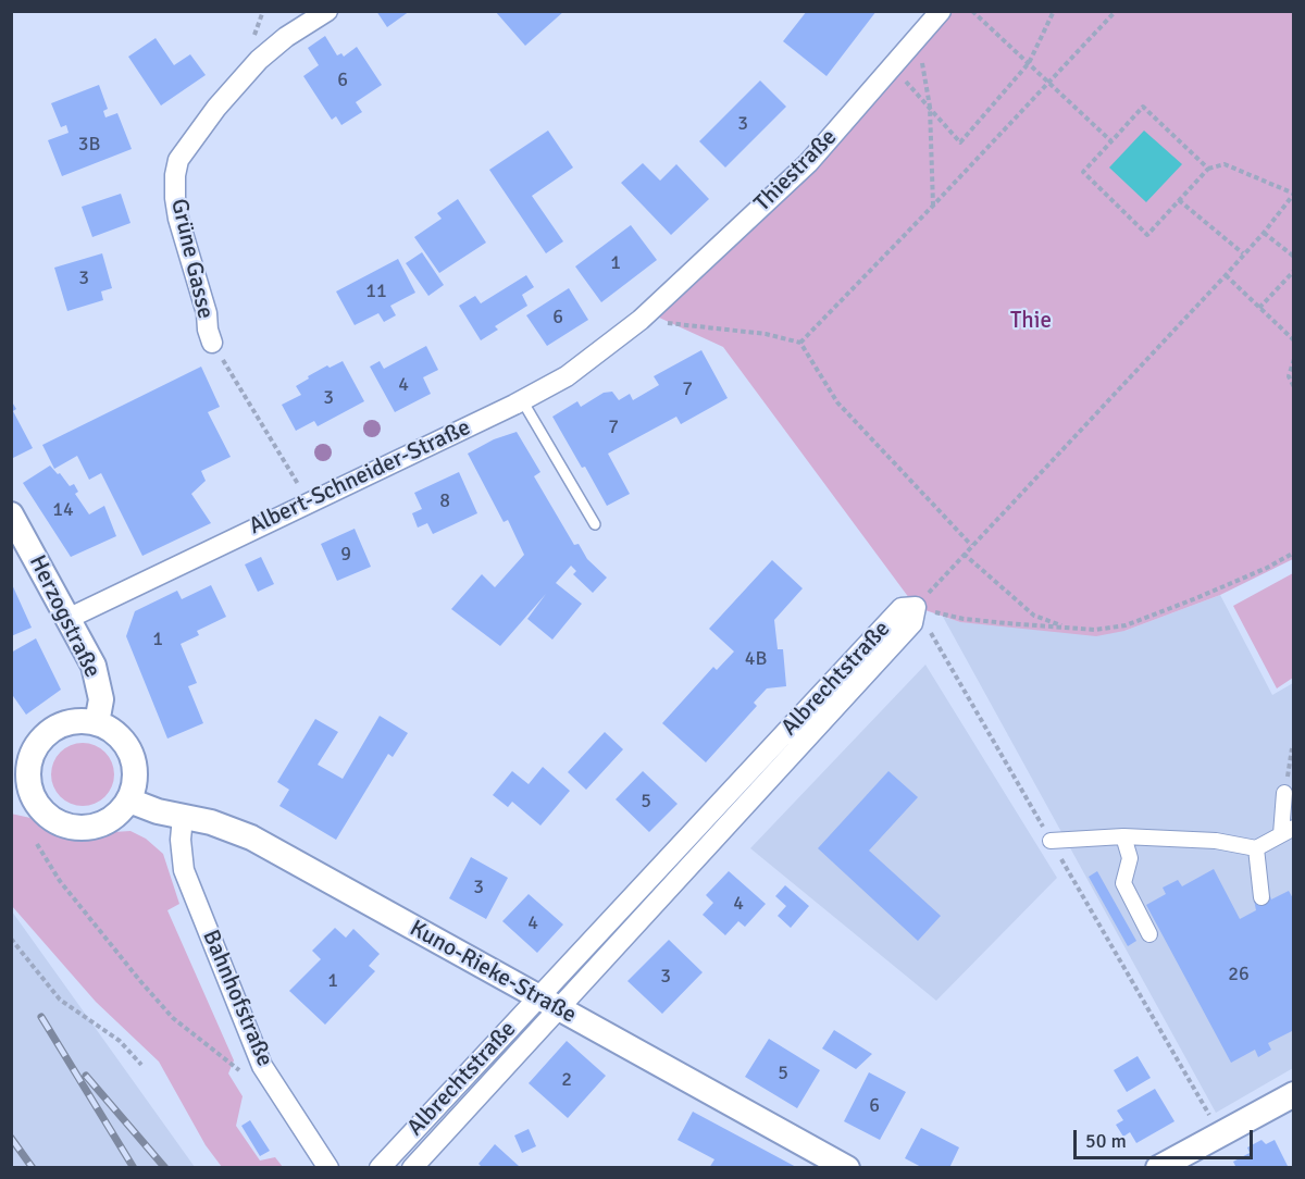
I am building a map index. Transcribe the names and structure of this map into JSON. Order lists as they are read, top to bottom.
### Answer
{
  "streets": {
    "street": [
      "Thiestraße",
      "Grüne Gasse",
      "Albert-Schneider-Straße",
      "Herzogstraße",
      "Albrechtstraße",
      "Kuno-Rieke-Straße",
      "Bahnhofstraße"
    ]
  },
  "crossings": [
    ["Thiestraße", "Albert-Schneider-Straße"],
    ["Grüne Gasse", "Albert-Schneider-Straße"],
    ["Albert-Schneider-Straße", "Herzogstraße"],
    ["Herzogstraße", "Kuno-Rieke-Straße"],
    ["Albrechtstraße", "Kuno-Rieke-Straße"],
    ["Kuno-Rieke-Straße", "Bahnhofstraße"]
  ],
  "parks": ["Thie"],
  "house_numbers": [
    "6",
    "3",
    "3B",
    "1",
    "3",
    "11",
    "6",
    "4",
    "7",
    "3",
    "7",
    "8",
    "14",
    "9",
    "1",
    "4B",
    "5",
    "3",
    "4",
    "4",
    "26",
    "3",
    "1",
    "5",
    "2",
    "6"
  ],
  "scale_bar": "50 m"
}
